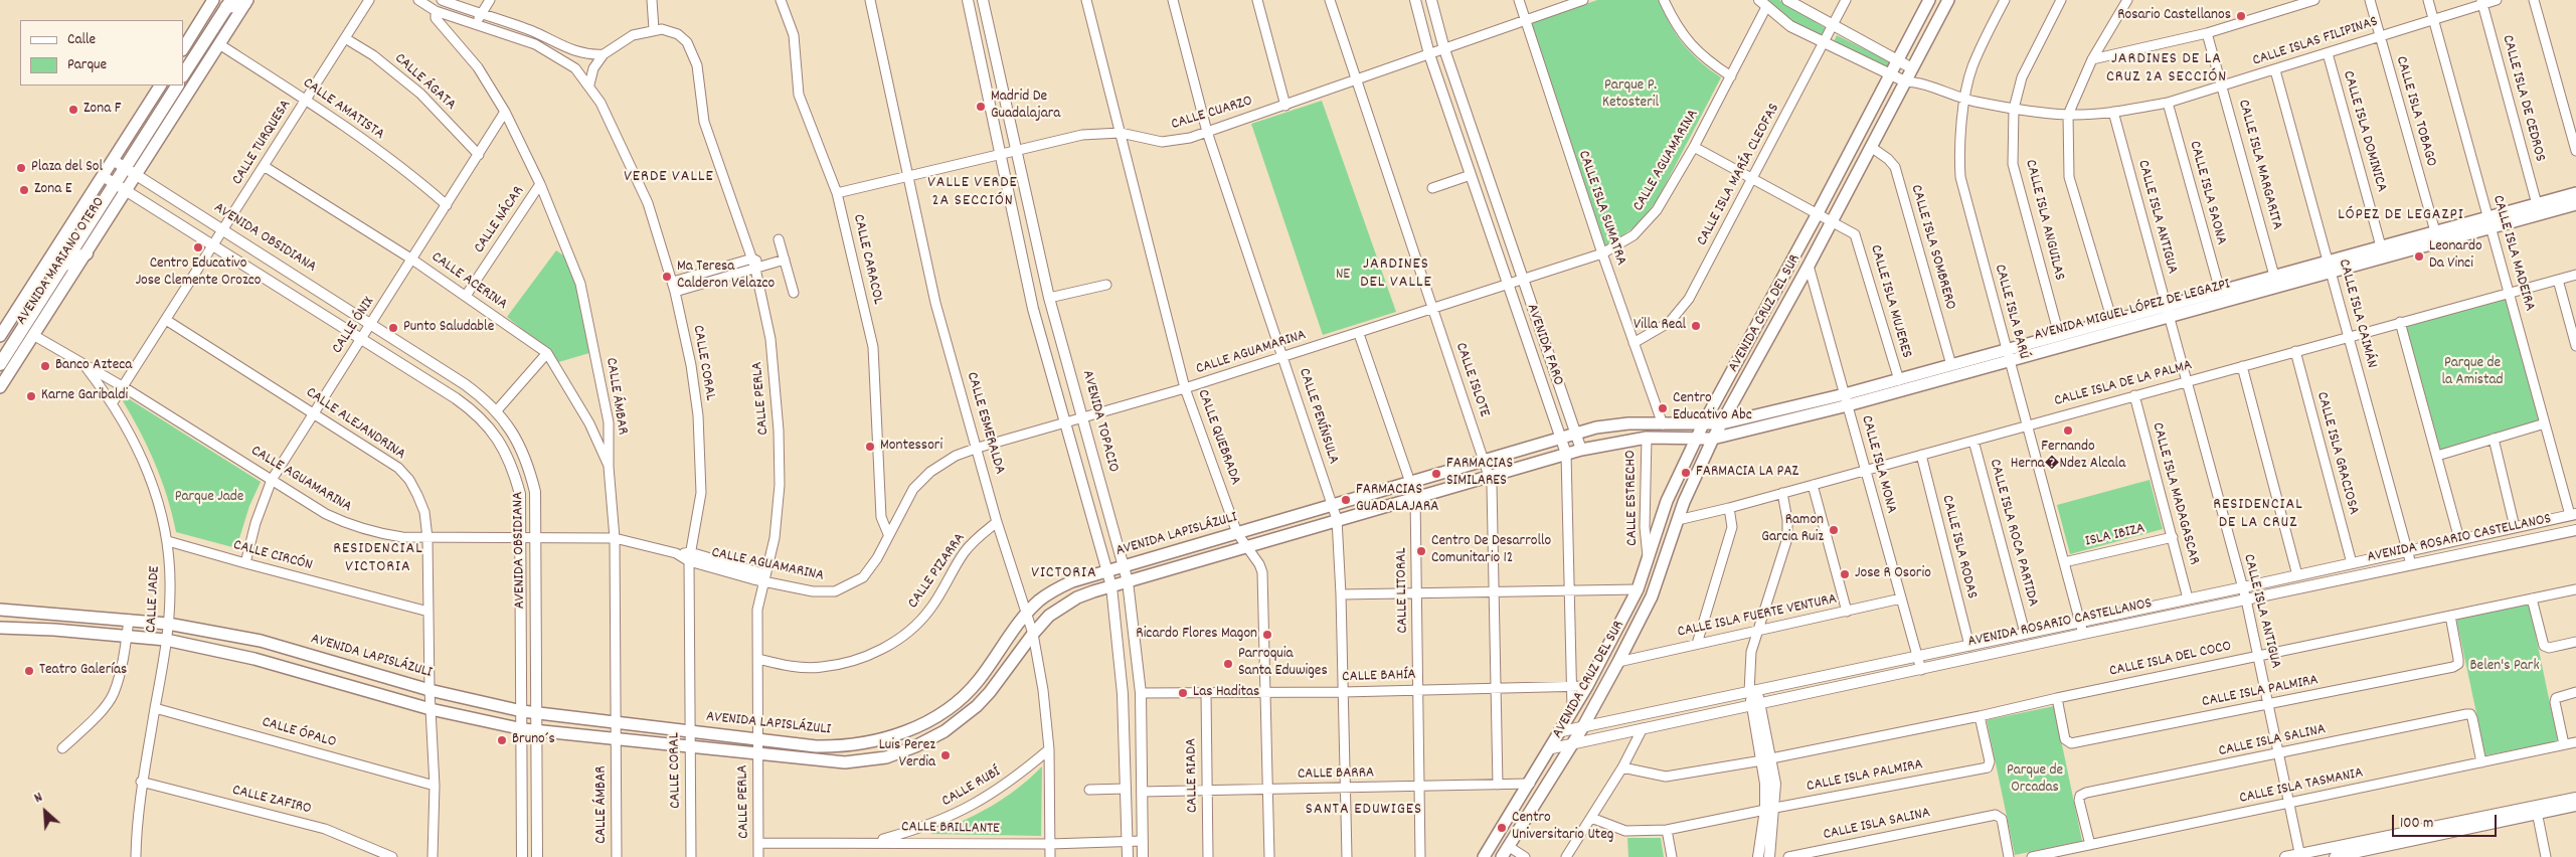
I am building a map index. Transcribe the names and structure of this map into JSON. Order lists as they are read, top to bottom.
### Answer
{
  "streets": {
    "main road": [
      "AVENIDA MARIANO OTERO",
      "AVENIDA MIGUEL LÓPEZ DE LEGAZPI",
      "AVENIDA CRUZ DEL SUR",
      "AVENIDA LAPISLÁZULI"
    ],
    "street": [
      "CALLE ISLAS FILIPINAS",
      "CALLE ÁGATA",
      "CALLE ISLA DE CEDROS",
      "CALLE AMATISTA",
      "CALLE ISLA TOBAGO",
      "CALLE CUARZO",
      "CALLE ISLA DOMINICA",
      "CALLE TURQUESA",
      "CALLE AGUAMARINA",
      "CALLE ISLA MARGARITA",
      "CALLE ISLA MARÍA CLEOFAS",
      "CALLE ISLA SAONA",
      "CALLE ISLA SUMATRA",
      "CALLE ISLA ANTIGUA",
      "CALLE NÁCAR",
      "CALLE ISLA ANGUILAS",
      "AVENIDA OBSIDIANA",
      "CALLE ISLA SOMBRERO",
      "CALLE ISLA MADEIRA",
      "CALLE CARACOL",
      "CALLE ACERINA",
      "CALLE ISLA MUJERES",
      "CALLE ISLA BARÚ",
      "CALLE ISLA CAIMÁN",
      "CALLE ÓNIX",
      "AVENIDA FARO",
      "CALLE CORAL",
      "CALLE ISLOTE",
      "CALLE ISLA DE LA PALMA",
      "CALLE ÁMBAR",
      "CALLE PERLA",
      "CALLE PENÍNSULA",
      "AVENIDA TOPACIO",
      "CALLE ESMERALDA",
      "CALLE ALEJANDRINA",
      "CALLE QUEBRADA",
      "CALLE ISLA GRACIOSA",
      "CALLE ISLA MONA",
      "CALLE ISLA MADAGASCAR",
      "CALLE ESTRECHO",
      "CALLE ISLA ROCA PARTIDA",
      "ISLA IBIZA",
      "AVENIDA ROSARIO CASTELLANOS",
      "CALLE ISLA RODAS",
      "CALLE CIRCÓN",
      "CALLE PIZARRA",
      "CALLE LITORAL",
      "CALLE JADE",
      "CALLE ISLA FUERTE VENTURA",
      "CALLE ISLA DEL COCO",
      "CALLE BAHÍA",
      "CALLE ISLA PALMIRA",
      "CALLE ÓPALO",
      "CALLE ISLA SALINA",
      "CALLE BARRA",
      "CALLE RIADA",
      "CALLE ISLA TASMANIA",
      "CALLE RUBÍ",
      "CALLE ZAFIRO",
      "CALLE BRILLANTE"
    ]
  },
  "crossings": [
    ["CALLE ISLAS FILIPINAS", "CALLE ISLA DE CEDROS"],
    ["CALLE ISLAS FILIPINAS", "CALLE ISLA TOBAGO"],
    ["CALLE ISLAS FILIPINAS", "CALLE ISLA DOMINICA"],
    ["CALLE ISLAS FILIPINAS", "CALLE ISLA MARGARITA"],
    ["CALLE ISLAS FILIPINAS", "CALLE ISLA SAONA"],
    ["CALLE ISLAS FILIPINAS", "CALLE ISLA ANTIGUA"],
    ["CALLE ISLAS FILIPINAS", "CALLE ISLA ANGUILAS"],
    ["CALLE ISLAS FILIPINAS", "CALLE ISLA MADEIRA"],
    ["CALLE ISLAS FILIPINAS", "CALLE ISLA BARÚ"],
    ["CALLE ISLAS FILIPINAS", "AVENIDA CRUZ DEL SUR"],
    ["CALLE ISLAS FILIPINAS", "CALLE ISLA CAIMÁN"],
    ["CALLE ÁGATA", "CALLE TURQUESA"],
    ["CALLE ÁGATA", "CALLE ÓNIX"],
    ["CALLE ISLA DE CEDROS", "AVENIDA MIGUEL LÓPEZ DE LEGAZPI"],
    ["CALLE AMATISTA", "CALLE TURQUESA"],
    ["CALLE AMATISTA", "AVENIDA MARIANO OTERO"],
    ["CALLE AMATISTA", "CALLE ÓNIX"],
    ["CALLE ISLA TOBAGO", "AVENIDA MIGUEL LÓPEZ DE LEGAZPI"],
    ["CALLE CUARZO", "CALLE ISLA SUMATRA"],
    ["CALLE CUARZO", "CALLE CARACOL"],
    ["CALLE CUARZO", "AVENIDA FARO"],
    ["CALLE CUARZO", "CALLE ISLOTE"],
    ["CALLE CUARZO", "CALLE PENÍNSULA"],
    ["CALLE CUARZO", "AVENIDA TOPACIO"],
    ["CALLE CUARZO", "CALLE ESMERALDA"],
    ["CALLE CUARZO", "CALLE QUEBRADA"],
    ["CALLE ISLA DOMINICA", "AVENIDA MIGUEL LÓPEZ DE LEGAZPI"],
    ["CALLE TURQUESA", "CALLE AGUAMARINA"],
    ["CALLE TURQUESA", "AVENIDA OBSIDIANA"],
    ["CALLE TURQUESA", "CALLE ACERINA"],
    ["CALLE TURQUESA", "CALLE ALEJANDRINA"],
    ["CALLE TURQUESA", "CALLE JADE"],
    ["CALLE AGUAMARINA", "CALLE ISLA SUMATRA"],
    ["CALLE AGUAMARINA", "AVENIDA OBSIDIANA"],
    ["CALLE AGUAMARINA", "CALLE CARACOL"],
    ["CALLE AGUAMARINA", "AVENIDA MARIANO OTERO"],
    ["CALLE AGUAMARINA", "CALLE ISLA MUJERES"],
    ["CALLE AGUAMARINA", "CALLE ÓNIX"],
    ["CALLE AGUAMARINA", "AVENIDA FARO"],
    ["CALLE AGUAMARINA", "CALLE CORAL"],
    ["CALLE AGUAMARINA", "CALLE ISLOTE"],
    ["CALLE AGUAMARINA", "CALLE ÁMBAR"],
    ["CALLE AGUAMARINA", "CALLE PERLA"],
    ["CALLE AGUAMARINA", "CALLE PENÍNSULA"],
    ["CALLE AGUAMARINA", "AVENIDA TOPACIO"],
    ["CALLE AGUAMARINA", "CALLE ESMERALDA"],
    ["CALLE AGUAMARINA", "CALLE ALEJANDRINA"],
    ["CALLE AGUAMARINA", "CALLE QUEBRADA"],
    ["CALLE AGUAMARINA", "CALLE LITORAL"],
    ["CALLE AGUAMARINA", "CALLE JADE"],
    ["CALLE ISLA MARGARITA", "AVENIDA MIGUEL LÓPEZ DE LEGAZPI"],
    ["CALLE ISLA MARÍA CLEOFAS", "CALLE ISLA SUMATRA"],
    ["CALLE ISLA MARÍA CLEOFAS", "CALLE ISLA MUJERES"],
    ["CALLE ISLA SAONA", "AVENIDA MIGUEL LÓPEZ DE LEGAZPI"],
    ["CALLE ISLA SUMATRA", "AVENIDA LAPISLÁZULI"],
    ["CALLE ISLA ANTIGUA", "AVENIDA MIGUEL LÓPEZ DE LEGAZPI"],
    ["CALLE ISLA ANTIGUA", "CALLE ISLA DE LA PALMA"],
    ["CALLE ISLA ANTIGUA", "AVENIDA ROSARIO CASTELLANOS"],
    ["CALLE ISLA ANTIGUA", "CALLE ISLA DEL COCO"],
    ["CALLE ISLA ANTIGUA", "CALLE ISLA PALMIRA"],
    ["CALLE ISLA ANTIGUA", "CALLE ISLA SALINA"],
    ["CALLE ISLA ANTIGUA", "CALLE ISLA TASMANIA"],
    ["CALLE NÁCAR", "CALLE ACERINA"],
    ["CALLE NÁCAR", "CALLE ÁMBAR"],
    ["CALLE ISLA ANGUILAS", "AVENIDA MIGUEL LÓPEZ DE LEGAZPI"],
    ["AVENIDA OBSIDIANA", "AVENIDA MARIANO OTERO"],
    ["AVENIDA OBSIDIANA", "CALLE ÓNIX"],
    ["AVENIDA OBSIDIANA", "AVENIDA LAPISLÁZULI"],
    ["CALLE ISLA SOMBRERO", "AVENIDA MIGUEL LÓPEZ DE LEGAZPI"],
    ["CALLE ISLA SOMBRERO", "AVENIDA CRUZ DEL SUR"],
    ["CALLE ISLA MADEIRA", "AVENIDA MIGUEL LÓPEZ DE LEGAZPI"],
    ["CALLE ISLA MADEIRA", "CALLE ISLA DE LA PALMA"],
    ["CALLE ISLA MADEIRA", "AVENIDA ROSARIO CASTELLANOS"],
    ["CALLE ACERINA", "CALLE ÓNIX"],
    ["CALLE ACERINA", "CALLE ÁMBAR"],
    ["CALLE ISLA MUJERES", "AVENIDA MIGUEL LÓPEZ DE LEGAZPI"],
    ["CALLE ISLA MUJERES", "AVENIDA CRUZ DEL SUR"],
    ["AVENIDA MIGUEL LÓPEZ DE LEGAZPI", "CALLE ISLA BARÚ"],
    ["AVENIDA MIGUEL LÓPEZ DE LEGAZPI", "AVENIDA CRUZ DEL SUR"],
    ["AVENIDA MIGUEL LÓPEZ DE LEGAZPI", "CALLE ISLA CAIMÁN"],
    ["AVENIDA MIGUEL LÓPEZ DE LEGAZPI", "CALLE ISLA MONA"],
    ["AVENIDA MIGUEL LÓPEZ DE LEGAZPI", "AVENIDA LAPISLÁZULI"],
    ["CALLE ISLA BARÚ", "CALLE ISLA DE LA PALMA"],
    ["CALLE ISLA BARÚ", "ISLA IBIZA"],
    ["CALLE ISLA BARÚ", "AVENIDA ROSARIO CASTELLANOS"],
    ["AVENIDA CRUZ DEL SUR", "AVENIDA FARO"],
    ["AVENIDA CRUZ DEL SUR", "CALLE ISLA DE LA PALMA"],
    ["AVENIDA CRUZ DEL SUR", "CALLE ISLA MONA"],
    ["AVENIDA CRUZ DEL SUR", "CALLE ESTRECHO"],
    ["AVENIDA CRUZ DEL SUR", "AVENIDA LAPISLÁZULI"],
    ["AVENIDA CRUZ DEL SUR", "AVENIDA ROSARIO CASTELLANOS"],
    ["AVENIDA CRUZ DEL SUR", "CALLE ISLA FUERTE VENTURA"],
    ["AVENIDA CRUZ DEL SUR", "CALLE BAHÍA"],
    ["AVENIDA CRUZ DEL SUR", "CALLE BARRA"],
    ["CALLE ISLA CAIMÁN", "CALLE ISLA DE LA PALMA"],
    ["CALLE ISLA CAIMÁN", "AVENIDA ROSARIO CASTELLANOS"],
    ["CALLE ÓNIX", "CALLE ÁMBAR"],
    ["CALLE ÓNIX", "CALLE ALEJANDRINA"],
    ["CALLE ÓNIX", "CALLE CIRCÓN"],
    ["AVENIDA FARO", "AVENIDA LAPISLÁZULI"],
    ["AVENIDA FARO", "CALLE BAHÍA"],
    ["CALLE CORAL", "CALLE ÁMBAR"],
    ["CALLE CORAL", "AVENIDA LAPISLÁZULI"],
    ["CALLE ISLOTE", "AVENIDA LAPISLÁZULI"],
    ["CALLE ISLOTE", "CALLE BAHÍA"],
    ["CALLE ISLOTE", "CALLE BARRA"],
    ["CALLE ISLA DE LA PALMA", "CALLE ISLA GRACIOSA"],
    ["CALLE ISLA DE LA PALMA", "CALLE ISLA MONA"],
    ["CALLE ISLA DE LA PALMA", "CALLE ISLA MADAGASCAR"],
    ["CALLE ISLA DE LA PALMA", "CALLE ISLA ROCA PARTIDA"],
    ["CALLE ISLA DE LA PALMA", "CALLE ISLA RODAS"],
    ["CALLE ÁMBAR", "AVENIDA LAPISLÁZULI"],
    ["CALLE PERLA", "AVENIDA LAPISLÁZULI"],
    ["CALLE PERLA", "CALLE PIZARRA"],
    ["CALLE PERLA", "CALLE BRILLANTE"],
    ["CALLE PENÍNSULA", "AVENIDA LAPISLÁZULI"],
    ["CALLE PENÍNSULA", "CALLE BAHÍA"],
    ["CALLE PENÍNSULA", "CALLE BARRA"],
    ["AVENIDA TOPACIO", "AVENIDA LAPISLÁZULI"],
    ["AVENIDA TOPACIO", "CALLE BAHÍA"],
    ["AVENIDA TOPACIO", "CALLE BARRA"],
    ["AVENIDA TOPACIO", "CALLE BRILLANTE"],
    ["CALLE ESMERALDA", "AVENIDA LAPISLÁZULI"],
    ["CALLE ESMERALDA", "CALLE PIZARRA"],
    ["CALLE ESMERALDA", "CALLE RUBÍ"],
    ["CALLE ESMERALDA", "CALLE BRILLANTE"],
    ["CALLE ALEJANDRINA", "AVENIDA LAPISLÁZULI"],
    ["CALLE ALEJANDRINA", "CALLE CIRCÓN"],
    ["CALLE ALEJANDRINA", "CALLE ÓPALO"],
    ["CALLE QUEBRADA", "AVENIDA LAPISLÁZULI"],
    ["CALLE QUEBRADA", "CALLE BAHÍA"],
    ["CALLE QUEBRADA", "CALLE BARRA"],
    ["CALLE ISLA GRACIOSA", "AVENIDA ROSARIO CASTELLANOS"],
    ["CALLE ISLA MONA", "AVENIDA ROSARIO CASTELLANOS"],
    ["CALLE ISLA MONA", "CALLE ISLA FUERTE VENTURA"],
    ["CALLE ISLA MADAGASCAR", "ISLA IBIZA"],
    ["CALLE ISLA MADAGASCAR", "AVENIDA ROSARIO CASTELLANOS"],
    ["CALLE ESTRECHO", "AVENIDA LAPISLÁZULI"],
    ["CALLE ISLA ROCA PARTIDA", "AVENIDA ROSARIO CASTELLANOS"],
    ["AVENIDA LAPISLÁZULI", "CALLE LITORAL"],
    ["AVENIDA LAPISLÁZULI", "CALLE JADE"],
    ["AVENIDA ROSARIO CASTELLANOS", "CALLE ISLA RODAS"],
    ["CALLE CIRCÓN", "CALLE JADE"],
    ["CALLE LITORAL", "CALLE BAHÍA"],
    ["CALLE LITORAL", "CALLE BARRA"],
    ["CALLE JADE", "CALLE ÓPALO"],
    ["CALLE JADE", "CALLE ZAFIRO"],
    ["CALLE ISLA DEL COCO", "CALLE ISLA PALMIRA"],
    ["CALLE BAHÍA", "CALLE RIADA"],
    ["CALLE ISLA SALINA", "CALLE ISLA TASMANIA"],
    ["CALLE BARRA", "CALLE RIADA"],
    ["CALLE RUBÍ", "CALLE BRILLANTE"]
  ],
  "districts": [
    "JARDINES DE LA CRUZ 2A SECCIÓN",
    "VERDE VALLE",
    "VALLE VERDE 2A SECCIÓN",
    "LÓPEZ DE LEGAZPI",
    "JARDINES DEL VALLE",
    "RESIDENCIAL DE LA CRUZ",
    "RESIDENCIAL VICTORIA",
    "VICTORIA",
    "SANTA EDUWIGES"
  ],
  "parks": [
    "Parque P. Ketosteril",
    "NE",
    "Parque de la Amistad",
    "Parque Jade",
    "Belen's Park",
    "Parque de Orcadas"
  ],
  "places": [
    "Rosario Castellanos",
    "Madrid De Guadalajara",
    "Zona F",
    "Plaza del Sol",
    "Zona E",
    "Centro Educativo Jose Clemente Orozco",
    "Leonardo Da Vinci",
    "Ma Teresa Calderon Velazco",
    "Villa Real",
    "Punto Saludable",
    "Banco Azteca",
    "Karne Garibaldi",
    "Centro Educativo Abc",
    "Fernando Herna�Ndez Alcala",
    "Montessori",
    "FARMACIA LA PAZ",
    "FARMACIAS SIMILARES",
    "FARMACIAS GUADALAJARA",
    "Ramon Garcia Ruiz",
    "Centro De Desarrollo Comunitario 12",
    "Jose R Osorio",
    "Ricardo Flores Magon",
    "Parroquia Santa Eduwiges",
    "Teatro Galerías",
    "Las Haditas",
    "Bruno´s",
    "Luis Perez Verdia",
    "Centro Universitario Uteg"
  ],
  "legend": ["Calle", "Parque"],
  "scale_bar": "100 m",
  "north": "top left"
}
